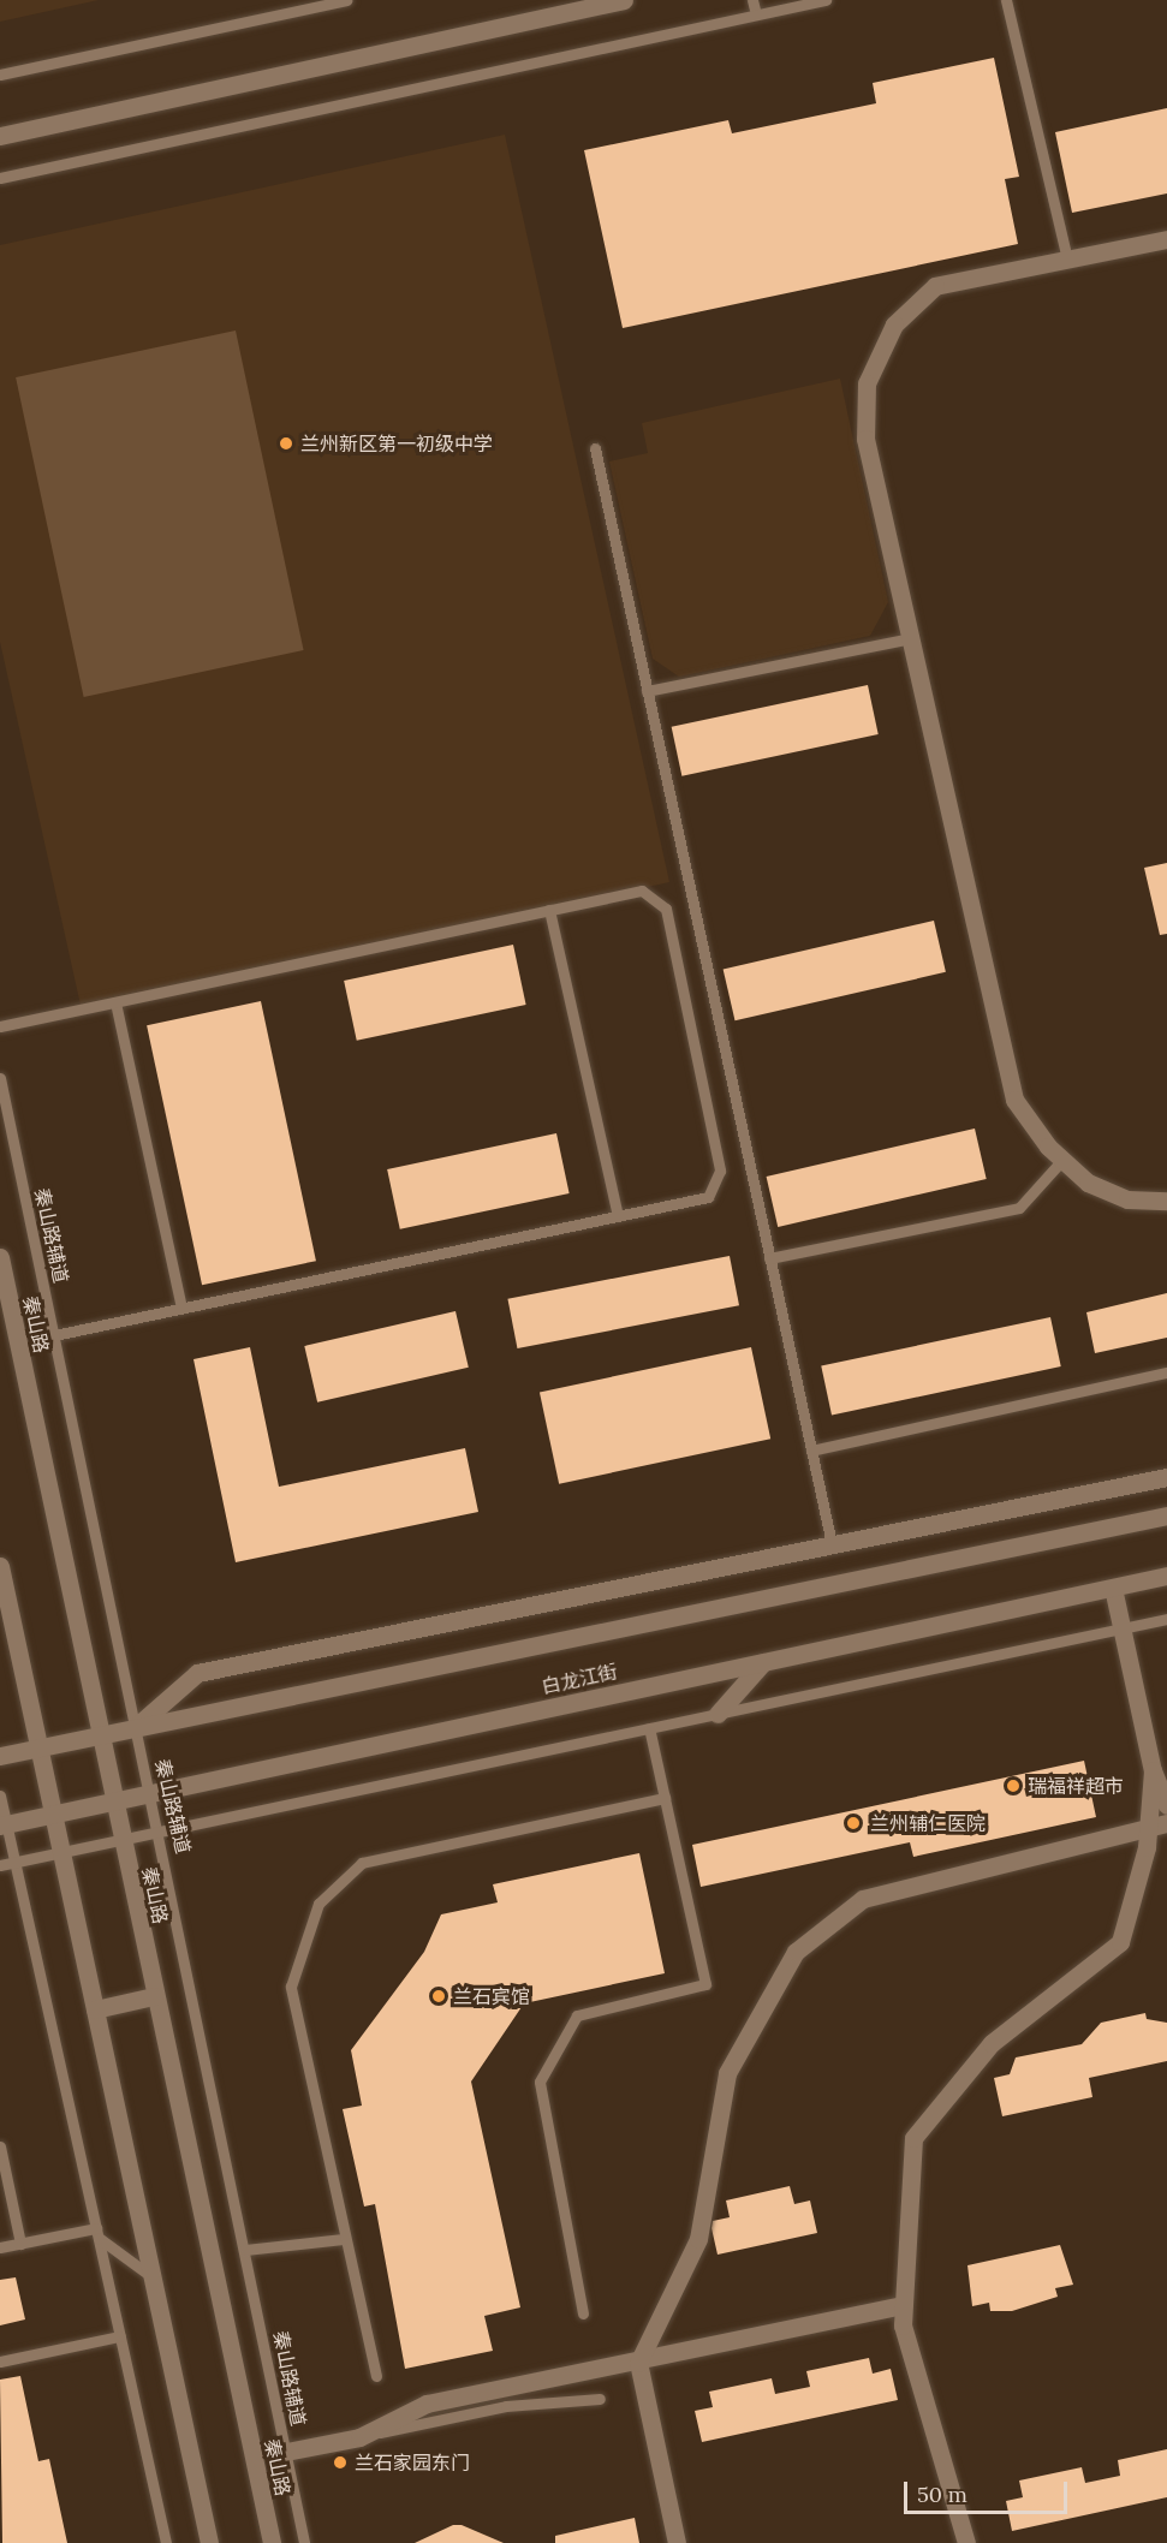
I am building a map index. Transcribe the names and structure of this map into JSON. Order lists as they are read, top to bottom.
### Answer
{
  "streets": {
    "street": ["秦山路", "白龙江街"],
    "lane": ["秦山路辅道"]
  },
  "crossings": [
    ["秦山路辅道", "白龙江街"],
    ["秦山路", "白龙江街"]
  ],
  "places": [
    "兰州新区第一初级中学",
    "瑞福祥超市",
    "兰州辅仁医院",
    "兰石宾馆",
    "兰石家园东门"
  ],
  "scale_bar": "50 m"
}
